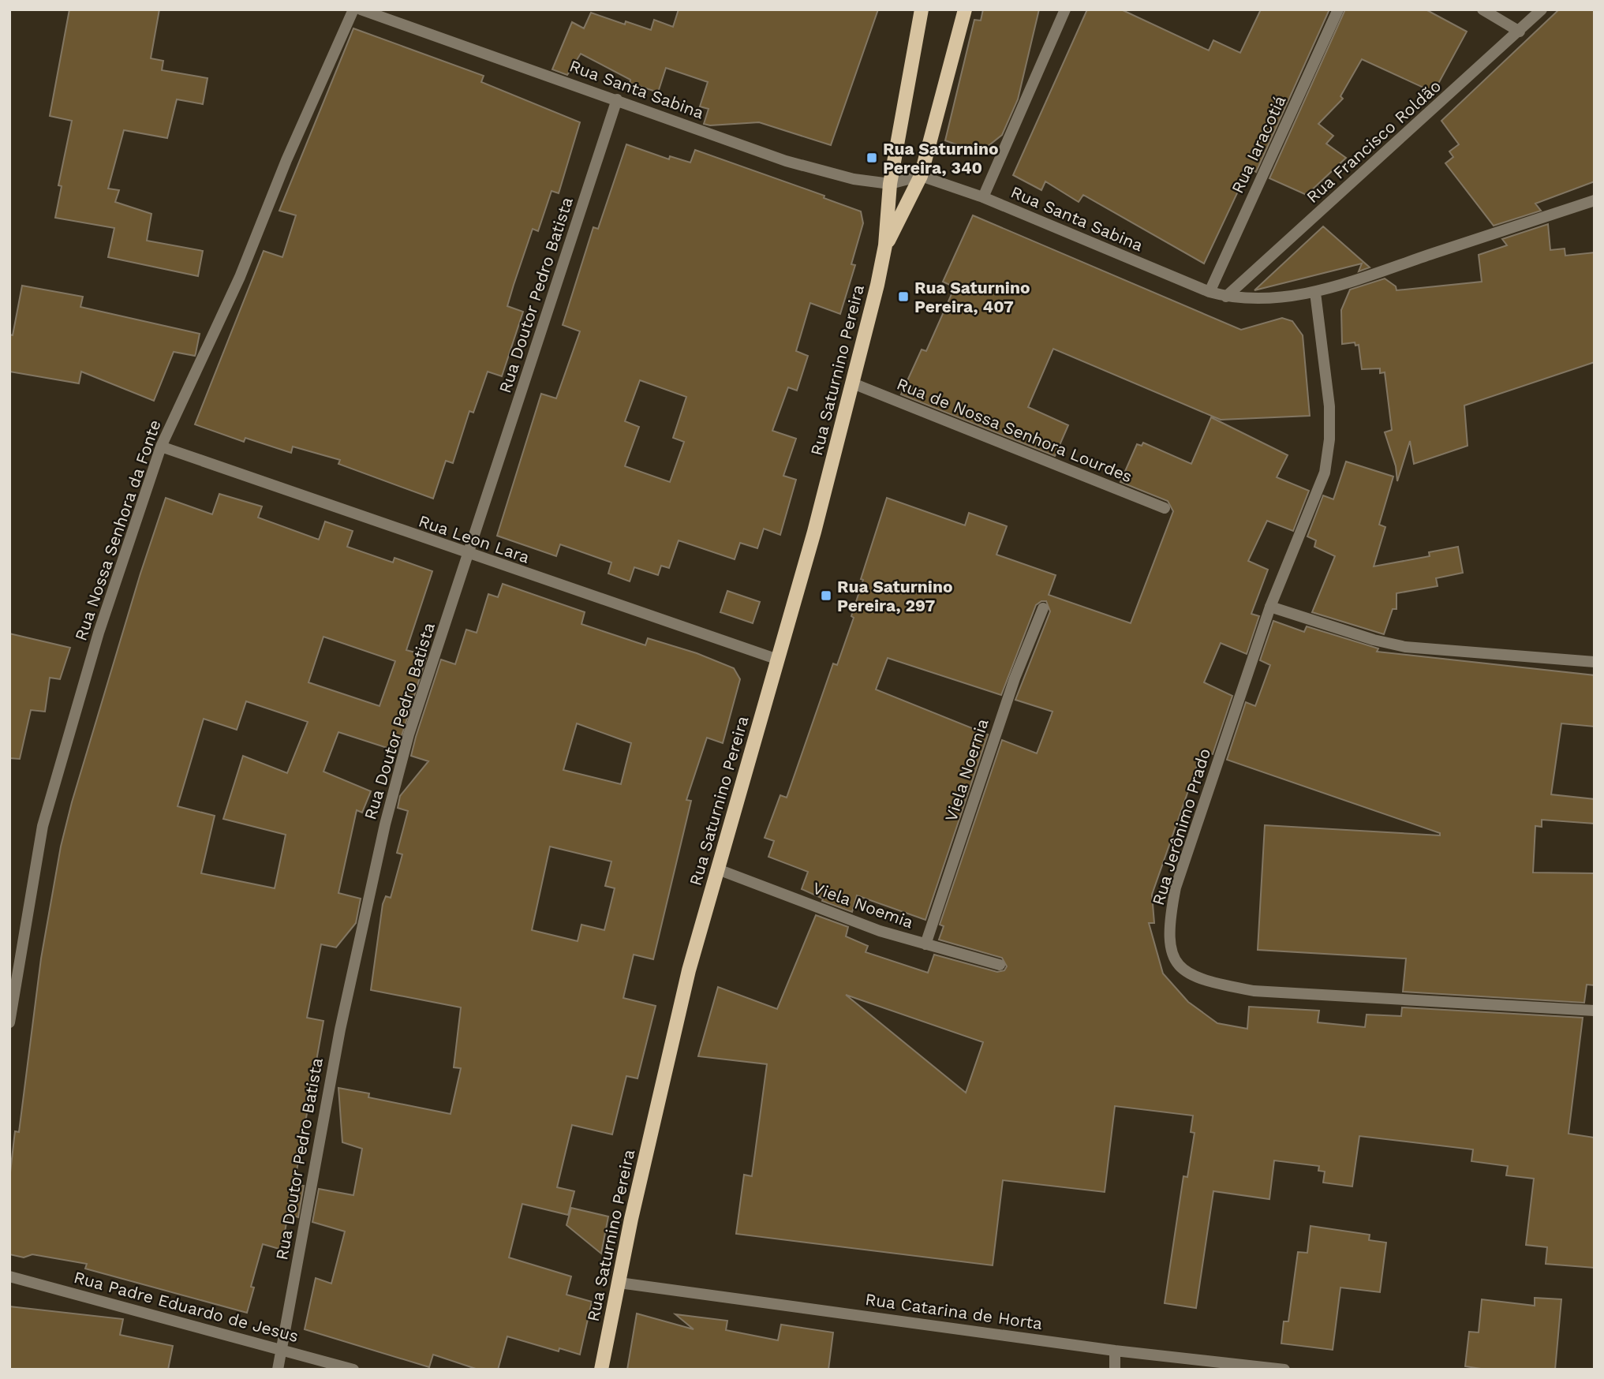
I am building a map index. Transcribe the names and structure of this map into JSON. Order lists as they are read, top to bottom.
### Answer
{
  "streets": {
    "main road": ["Rua Saturnino Pereira"],
    "street": [
      "Rua Santa Sabina",
      "Rua Francisco Roldão",
      "Rua Iaracotiá",
      "Rua Doutor Pedro Batista",
      "Rua de Nossa Senhora Lourdes",
      "Rua Nossa Senhora da Fonte",
      "Rua Leon Lara",
      "Viela Noernia",
      "Rua Jerônimo Prado",
      "Viela Noemia",
      "Rua Padre Eduardo de Jesus",
      "Rua Catarina de Horta"
    ]
  },
  "crossings": [
    ["Rua Santa Sabina", "Rua Francisco Roldão"],
    ["Rua Santa Sabina", "Rua Iaracotiá"],
    ["Rua Santa Sabina", "Rua Doutor Pedro Batista"],
    ["Rua Santa Sabina", "Rua Saturnino Pereira"],
    ["Rua Santa Sabina", "Rua Jerônimo Prado"],
    ["Rua Doutor Pedro Batista", "Rua Leon Lara"],
    ["Rua Doutor Pedro Batista", "Rua Padre Eduardo de Jesus"],
    ["Rua Saturnino Pereira", "Rua de Nossa Senhora Lourdes"],
    ["Rua Saturnino Pereira", "Rua Leon Lara"],
    ["Rua Saturnino Pereira", "Viela Noemia"],
    ["Rua Saturnino Pereira", "Rua Catarina de Horta"],
    ["Rua Nossa Senhora da Fonte", "Rua Leon Lara"],
    ["Viela Noernia", "Viela Noemia"]
  ],
  "places": {
    "transit": ["Rua Saturnino Pereira, 340", "Rua Saturnino Pereira, 407", "Rua Saturnino Pereira, 297"]
  }
}
